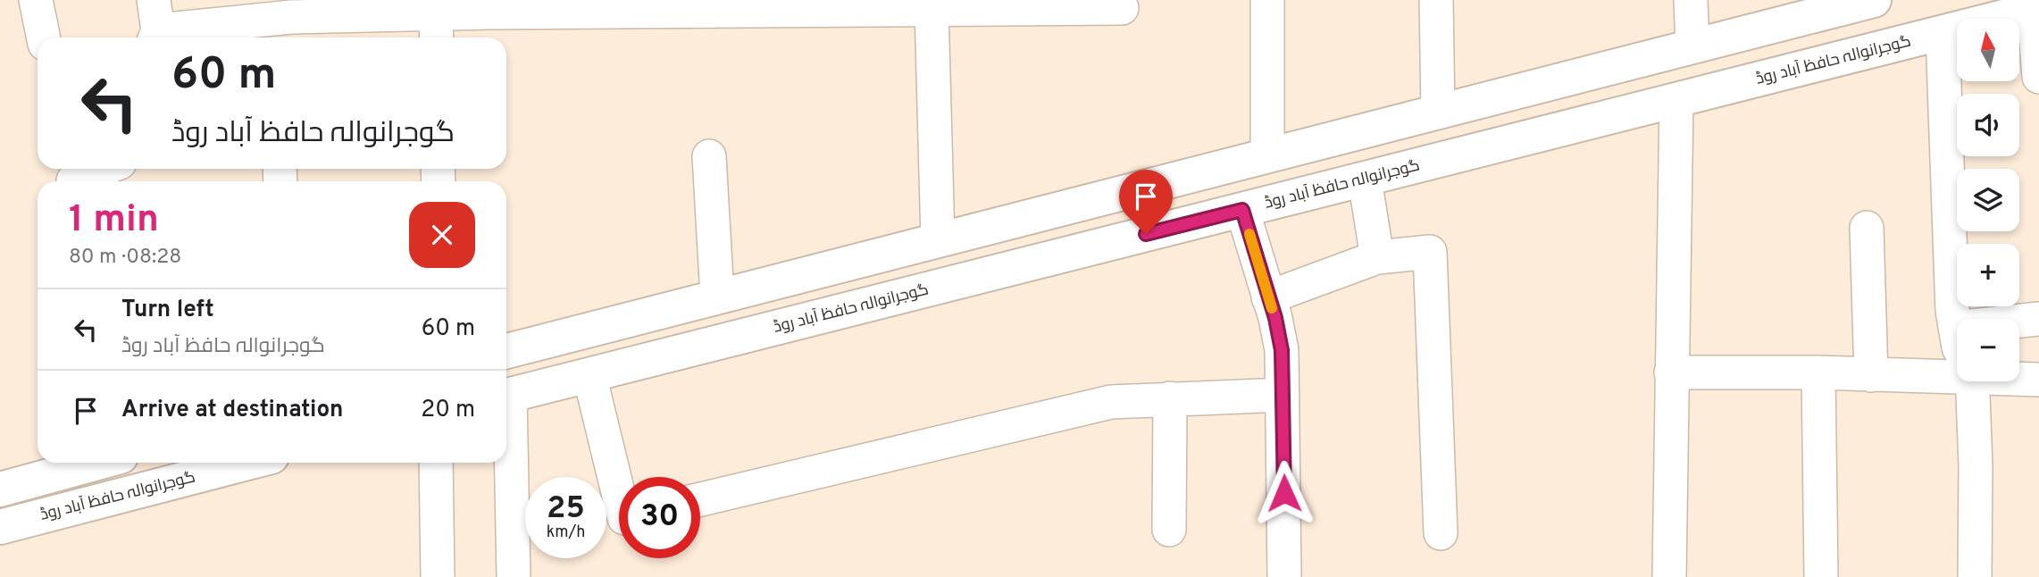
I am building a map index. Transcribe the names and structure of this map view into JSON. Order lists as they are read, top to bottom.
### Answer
{
  "streets": {
    "main road": ["گوجرانوالہ حافظ آباد روڈ"]
  },
  "north": "top",
  "page": {
    "map_buttons": ["+", "−"],
    "turn": ["60 m", "گوجرانوالہ حافظ آباد روڈ"],
    "heading": ["1 min", "80 m · 08:28"],
    "list": [
      {
        "name": "Turn left",
        "note": "گوجرانوالہ حافظ آباد روڈ",
        "value": "60 m"
      },
      {
        "name": "Arrive at destination",
        "value": "20 m"
      }
    ],
    "speed": "25 km/h",
    "limit": "30"
  }
}
